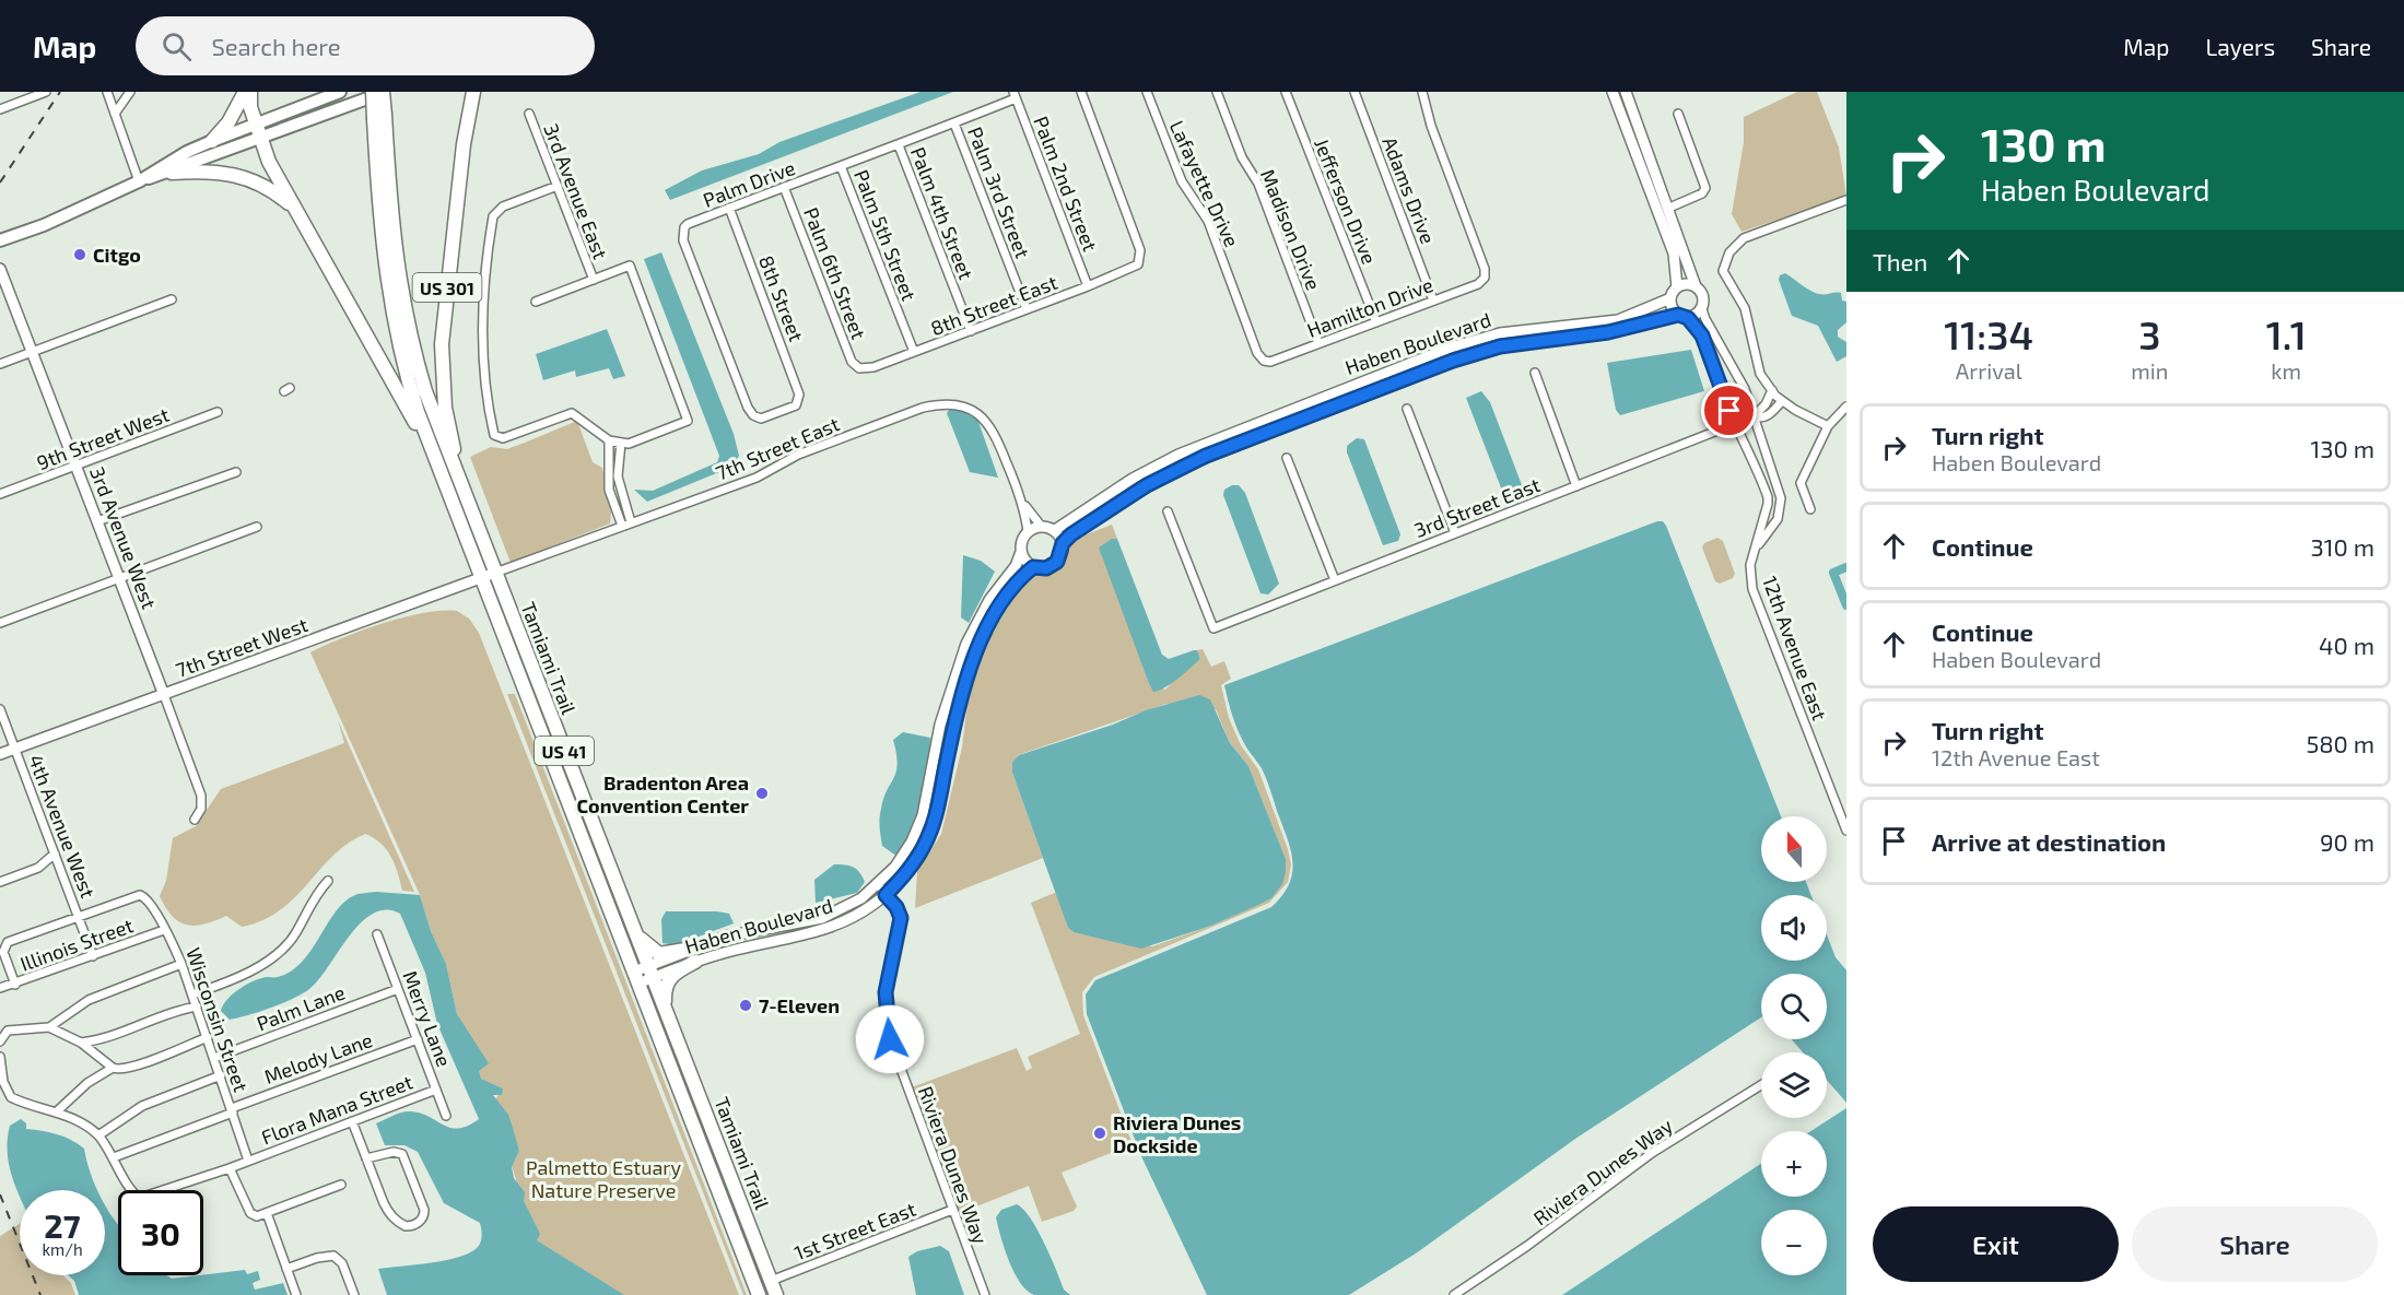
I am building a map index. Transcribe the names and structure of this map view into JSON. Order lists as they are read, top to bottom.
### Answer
{
  "streets": {
    "highway": ["US 301", "Tamiami Trail", "US 41"],
    "street": [
      "Palm Drive",
      "Palm 2nd Street",
      "Lafayette Drive",
      "Adams Drive",
      "3rd Avenue East",
      "Palm 3rd Street",
      "Jefferson Drive",
      "Palm 4th Street",
      "Madison Drive",
      "Palm 5th Street",
      "Palm 6th Street",
      "8th Street",
      "8th Street East",
      "Hamilton Drive",
      "Haben Boulevard",
      "9th Street West",
      "7th Street East",
      "3rd Street East",
      "3rd Avenue West",
      "7th Street West",
      "12th Avenue East",
      "4th Avenue West",
      "Illinois Street",
      "Palm Lane",
      "Merry Lane",
      "Wisconsin Street",
      "Melody Lane",
      "Flora Mana Street",
      "Riviera Dunes Way",
      "1st Street East"
    ]
  },
  "crossings": [
    ["Palm Drive", "Palm 2nd Street"],
    ["Palm Drive", "Palm 3rd Street"],
    ["Palm Drive", "Palm 4th Street"],
    ["Palm Drive", "Palm 5th Street"],
    ["Palm Drive", "Palm 6th Street"],
    ["Palm Drive", "8th Street"],
    ["Palm 2nd Street", "8th Street East"],
    ["Lafayette Drive", "Hamilton Drive"],
    ["Adams Drive", "Hamilton Drive"],
    ["Palm 3rd Street", "8th Street East"],
    ["Jefferson Drive", "Hamilton Drive"],
    ["Palm 4th Street", "8th Street East"],
    ["Madison Drive", "Hamilton Drive"],
    ["Palm 5th Street", "8th Street East"],
    ["Palm 6th Street", "8th Street East"],
    ["US 301", "Tamiami Trail"],
    ["Haben Boulevard", "7th Street East"],
    ["Haben Boulevard", "12th Avenue East"],
    ["Haben Boulevard", "Tamiami Trail"],
    ["Haben Boulevard", "Riviera Dunes Way"],
    ["9th Street West", "3rd Avenue West"],
    ["7th Street East", "7th Street West"],
    ["7th Street East", "Tamiami Trail"],
    ["3rd Street East", "12th Avenue East"],
    ["3rd Avenue West", "7th Street West"],
    ["7th Street West", "Tamiami Trail"],
    ["7th Street West", "4th Avenue West"],
    ["Tamiami Trail", "1st Street East"],
    ["4th Avenue West", "Illinois Street"],
    ["4th Avenue West", "Wisconsin Street"],
    ["Illinois Street", "Wisconsin Street"],
    ["Palm Lane", "Merry Lane"],
    ["Palm Lane", "Wisconsin Street"],
    ["Merry Lane", "Melody Lane"],
    ["Merry Lane", "Flora Mana Street"],
    ["Wisconsin Street", "Melody Lane"],
    ["Wisconsin Street", "Flora Mana Street"],
    ["Melody Lane", "Flora Mana Street"],
    ["Riviera Dunes Way", "1st Street East"]
  ],
  "parks": ["Palmetto Estuary Nature Preserve"],
  "places": [
    "Citgo",
    "Bradenton Area Convention Center",
    "7-Eleven",
    "Riviera Dunes Dockside"
  ],
  "north": "top",
  "page": {
    "header": "Map",
    "search": "Search here",
    "nav": ["Map", "Layers", "Share"],
    "turn": ["130 m", "Haben Boulevard"],
    "then": "Then",
    "eta": [
      "11:34",
      "Arrival",
      "3",
      "min",
      "1.1",
      "km"
    ],
    "list": [
      {
        "name": "Turn right",
        "note": "Haben Boulevard",
        "value": "130 m"
      },
      {
        "name": "Continue",
        "value": "310 m"
      },
      {
        "name": "Continue",
        "note": "Haben Boulevard",
        "value": "40 m"
      },
      {
        "name": "Turn right",
        "note": "12th Avenue East",
        "value": "580 m"
      },
      {
        "name": "Arrive at destination",
        "value": "90 m"
      }
    ],
    "map_buttons": ["+", "−"],
    "speed": "27 km/h",
    "limit": "30",
    "buttons": ["Exit", "Share"]
  }
}
